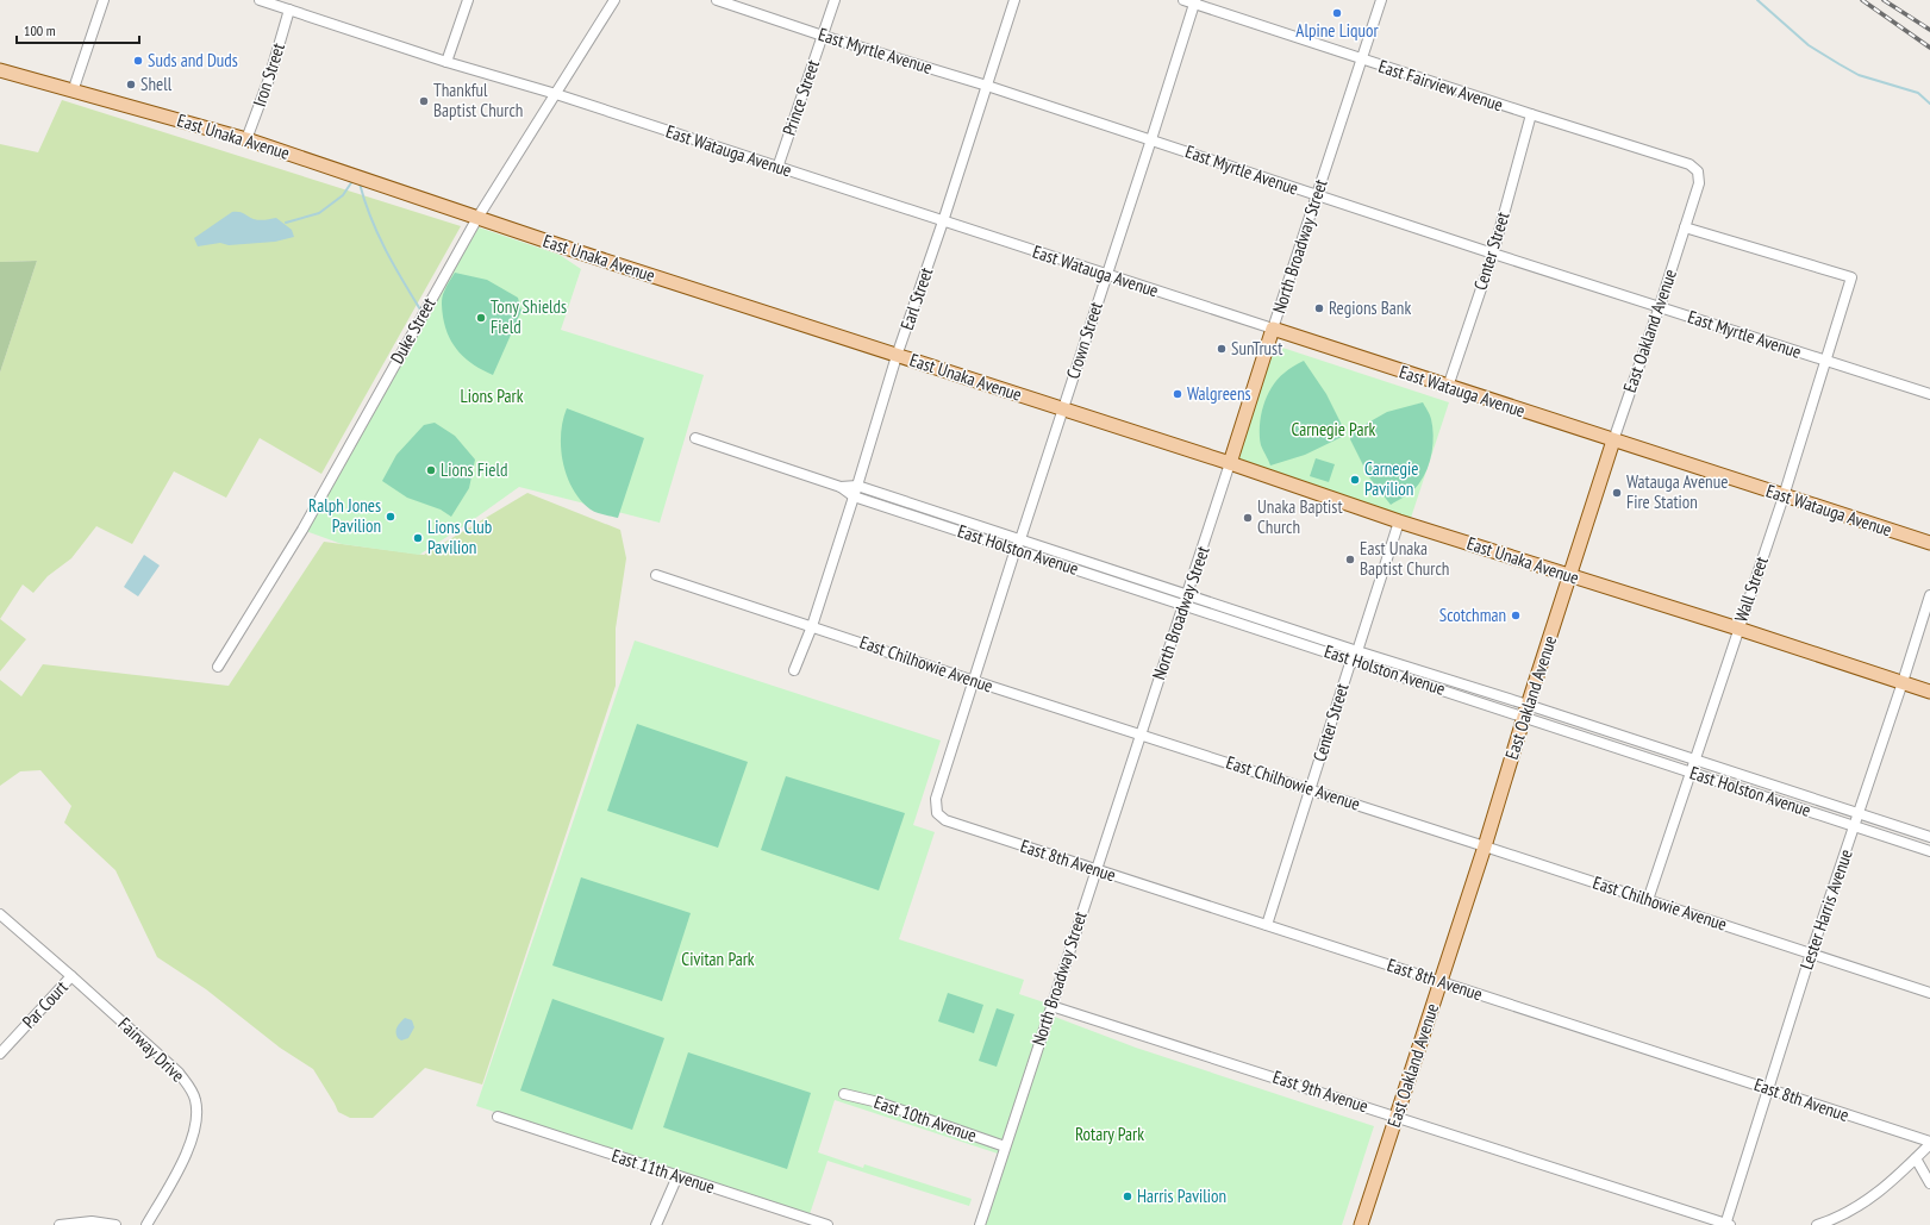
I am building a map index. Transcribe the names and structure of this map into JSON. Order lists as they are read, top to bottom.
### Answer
{
  "streets": {
    "main road": [
      "East Unaka Avenue",
      "East Watauga Avenue",
      "North Broadway Street",
      "East Oakland Avenue"
    ],
    "street": [
      "East Myrtle Avenue",
      "Iron Street",
      "East Fairview Avenue",
      "Prince Street",
      "Center Street",
      "Earl Street",
      "Duke Street",
      "Crown Street",
      "East Holston Avenue",
      "Wall Street",
      "East Chilhowie Avenue",
      "East 8th Avenue",
      "Lester Harris Avenue",
      "Par Court",
      "Fairway Drive",
      "East 9th Avenue",
      "East 10th Avenue",
      "East 11th Avenue"
    ]
  },
  "crossings": [
    ["East Myrtle Avenue", "Prince Street"],
    ["East Myrtle Avenue", "North Broadway Street"],
    ["East Myrtle Avenue", "Center Street"],
    ["East Myrtle Avenue", "Earl Street"],
    ["East Myrtle Avenue", "East Oakland Avenue"],
    ["East Myrtle Avenue", "Crown Street"],
    ["East Myrtle Avenue", "Wall Street"],
    ["Iron Street", "East Unaka Avenue"],
    ["Iron Street", "East Watauga Avenue"],
    ["East Fairview Avenue", "North Broadway Street"],
    ["East Fairview Avenue", "Center Street"],
    ["East Fairview Avenue", "East Oakland Avenue"],
    ["East Fairview Avenue", "Crown Street"],
    ["Prince Street", "East Watauga Avenue"],
    ["East Unaka Avenue", "North Broadway Street"],
    ["East Unaka Avenue", "Center Street"],
    ["East Unaka Avenue", "Earl Street"],
    ["East Unaka Avenue", "Duke Street"],
    ["East Unaka Avenue", "East Oakland Avenue"],
    ["East Unaka Avenue", "Crown Street"],
    ["East Unaka Avenue", "Wall Street"],
    ["East Unaka Avenue", "Lester Harris Avenue"],
    ["East Watauga Avenue", "North Broadway Street"],
    ["East Watauga Avenue", "Center Street"],
    ["East Watauga Avenue", "Earl Street"],
    ["East Watauga Avenue", "Duke Street"],
    ["East Watauga Avenue", "East Oakland Avenue"],
    ["East Watauga Avenue", "Crown Street"],
    ["East Watauga Avenue", "Wall Street"],
    ["North Broadway Street", "East Holston Avenue"],
    ["North Broadway Street", "East Chilhowie Avenue"],
    ["North Broadway Street", "East 8th Avenue"],
    ["North Broadway Street", "East 9th Avenue"],
    ["North Broadway Street", "East 10th Avenue"],
    ["Center Street", "East Holston Avenue"],
    ["Center Street", "East Chilhowie Avenue"],
    ["Center Street", "East 8th Avenue"],
    ["Earl Street", "East Holston Avenue"],
    ["Earl Street", "East Chilhowie Avenue"],
    ["East Oakland Avenue", "East Holston Avenue"],
    ["East Oakland Avenue", "Wall Street"],
    ["East Oakland Avenue", "East Chilhowie Avenue"],
    ["East Oakland Avenue", "East 8th Avenue"],
    ["East Oakland Avenue", "East 9th Avenue"],
    ["Crown Street", "East Holston Avenue"],
    ["Crown Street", "East Chilhowie Avenue"],
    ["Crown Street", "East 8th Avenue"],
    ["East Holston Avenue", "Wall Street"],
    ["East Holston Avenue", "Lester Harris Avenue"],
    ["Wall Street", "East Chilhowie Avenue"],
    ["East Chilhowie Avenue", "Lester Harris Avenue"],
    ["East 8th Avenue", "Lester Harris Avenue"],
    ["Lester Harris Avenue", "East 9th Avenue"],
    ["Par Court", "Fairway Drive"]
  ],
  "parks": [
    "Lions Park",
    "Carnegie Park",
    "Civitan Park",
    "Rotary Park"
  ],
  "places": [
    "Alpine Liquor",
    "Suds and Duds",
    "Shell",
    "Thankful Baptist Church",
    "Regions Bank",
    "Tony Shields Field",
    "SunTrust",
    "Walgreens",
    "Lions Field",
    "Carnegie Pavilion",
    "Watauga Avenue Fire Station",
    "Ralph Jones Pavilion",
    "Unaka Baptist Church",
    "Lions Club Pavilion",
    "East Unaka Baptist Church",
    "Scotchman",
    "Harris Pavilion"
  ],
  "scale_bar": "100 m"
}
